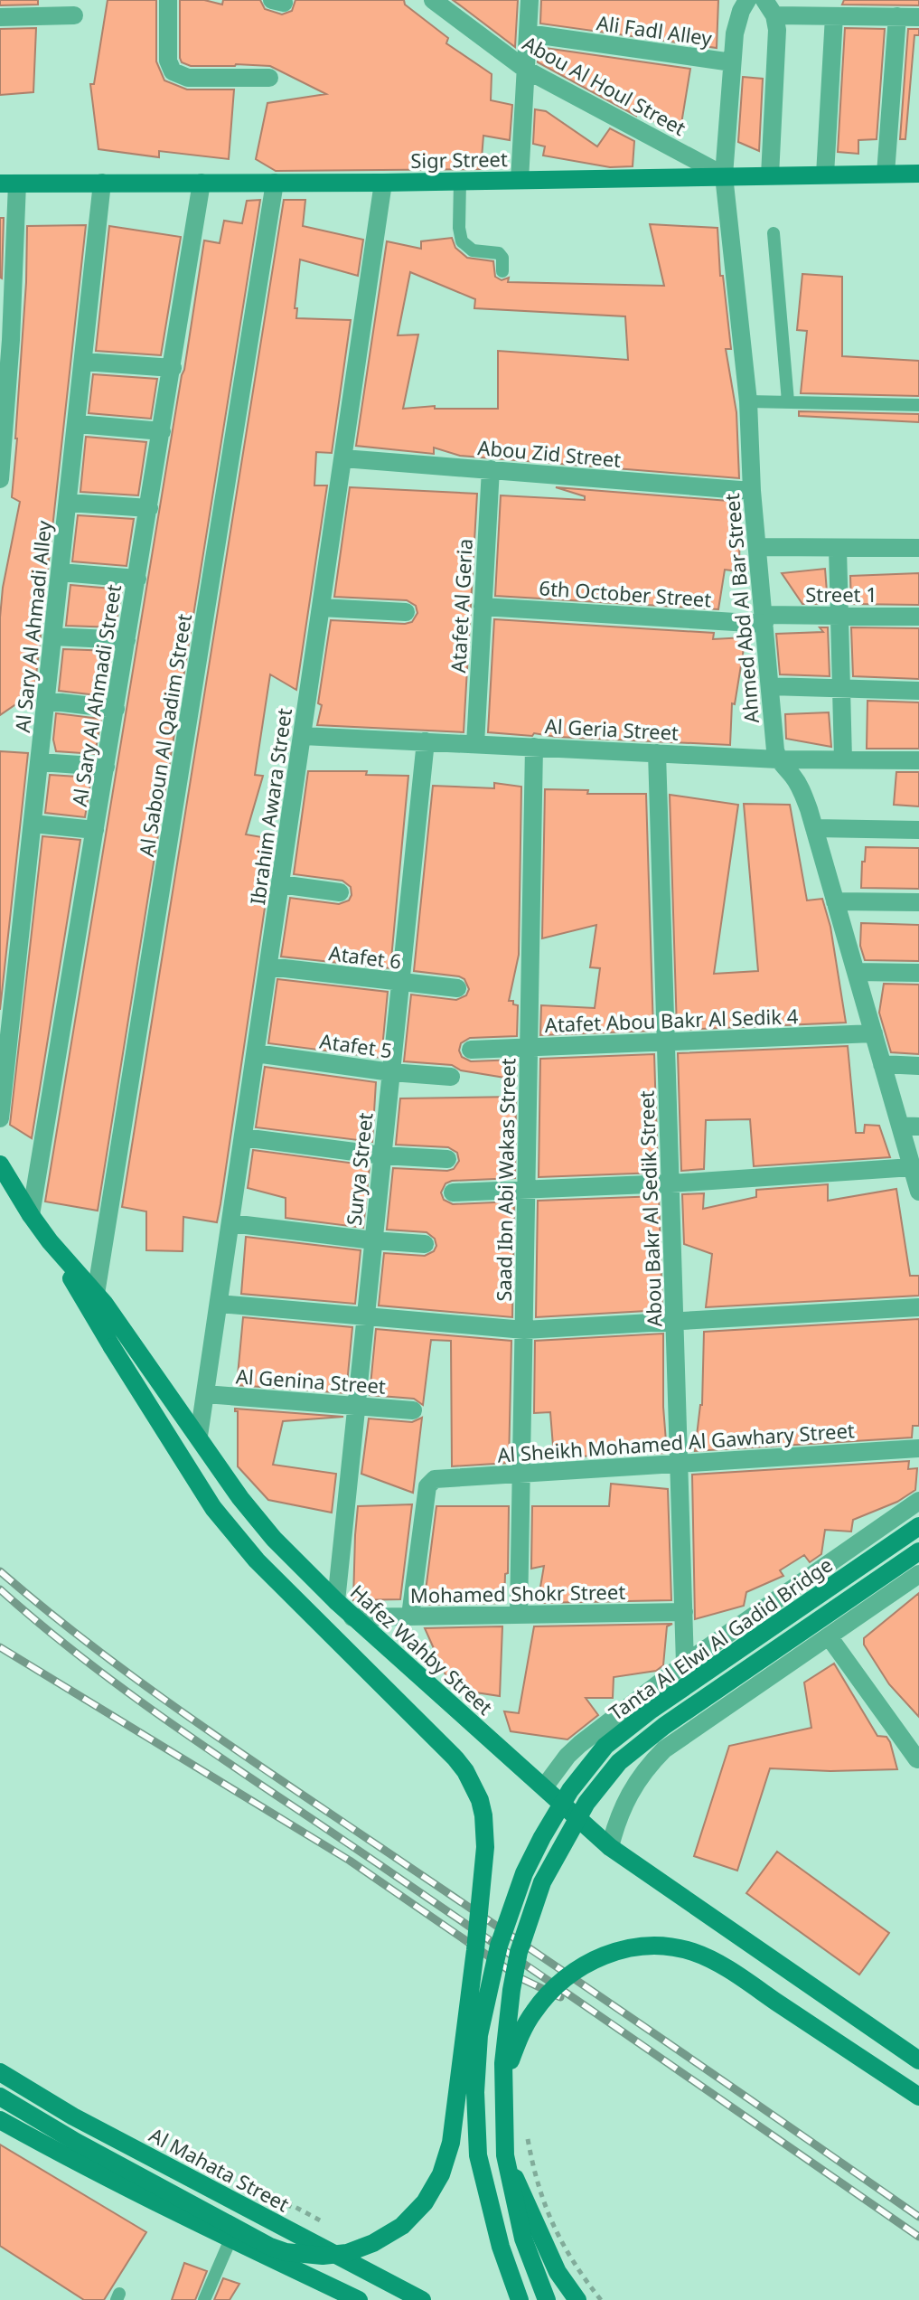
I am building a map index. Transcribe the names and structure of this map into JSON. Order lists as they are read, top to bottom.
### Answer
{
  "streets": {
    "main road": [
      "Sigr Street",
      "Tanta Al Elwi Al Gadid Bridge",
      "Hafez Wahby Street",
      "Al Mahata Street"
    ],
    "street": [
      "Ali Fadl Alley",
      "Abou Al Houl Street",
      "Abou Zid Street",
      "6th October Street",
      "Street 1",
      "Atafet Al Geria",
      "Ahmed Abd Al Bar Street",
      "Al Sary Al Ahmadi Alley",
      "Al Sary Al Ahmadi Street",
      "Al Geria Street",
      "Al Saboun Al Qadim Street",
      "Ibrahim Awara Street",
      "Atafet 6",
      "Atafet Abou Bakr Al Sedik 4",
      "Atafet 5",
      "Surya Street",
      "Saad Ibn Abi Wakas Street",
      "Abou Bakr Al Sedik Street",
      "Al Genina Street",
      "Al Sheikh Mohamed Al Gawhary Street",
      "Mohamed Shokr Street"
    ]
  },
  "crossings": [
    ["Ali Fadl Alley", "Ahmed Abd Al Bar Street"],
    ["Abou Al Houl Street", "Sigr Street"],
    ["Abou Al Houl Street", "Ahmed Abd Al Bar Street"],
    ["Sigr Street", "Ahmed Abd Al Bar Street"],
    ["Sigr Street", "Al Sary Al Ahmadi Alley"],
    ["Sigr Street", "Al Sary Al Ahmadi Street"],
    ["Sigr Street", "Al Saboun Al Qadim Street"],
    ["Sigr Street", "Ibrahim Awara Street"],
    ["Abou Zid Street", "Atafet Al Geria"],
    ["Abou Zid Street", "Ahmed Abd Al Bar Street"],
    ["Abou Zid Street", "Ibrahim Awara Street"],
    ["6th October Street", "Street 1"],
    ["6th October Street", "Atafet Al Geria"],
    ["6th October Street", "Ahmed Abd Al Bar Street"],
    ["Street 1", "Ahmed Abd Al Bar Street"],
    ["Atafet Al Geria", "Al Geria Street"],
    ["Ahmed Abd Al Bar Street", "Al Geria Street"],
    ["Al Sary Al Ahmadi Street", "Hafez Wahby Street"],
    ["Al Geria Street", "Ibrahim Awara Street"],
    ["Al Geria Street", "Surya Street"],
    ["Al Geria Street", "Saad Ibn Abi Wakas Street"],
    ["Al Geria Street", "Abou Bakr Al Sedik Street"],
    ["Al Saboun Al Qadim Street", "Hafez Wahby Street"],
    ["Ibrahim Awara Street", "Atafet 6"],
    ["Ibrahim Awara Street", "Atafet 5"],
    ["Ibrahim Awara Street", "Al Genina Street"],
    ["Ibrahim Awara Street", "Hafez Wahby Street"],
    ["Atafet 6", "Surya Street"],
    ["Atafet Abou Bakr Al Sedik 4", "Saad Ibn Abi Wakas Street"],
    ["Atafet Abou Bakr Al Sedik 4", "Abou Bakr Al Sedik Street"],
    ["Atafet 5", "Surya Street"],
    ["Surya Street", "Al Genina Street"],
    ["Surya Street", "Hafez Wahby Street"],
    ["Saad Ibn Abi Wakas Street", "Al Sheikh Mohamed Al Gawhary Street"],
    ["Saad Ibn Abi Wakas Street", "Mohamed Shokr Street"],
    ["Abou Bakr Al Sedik Street", "Al Sheikh Mohamed Al Gawhary Street"],
    ["Abou Bakr Al Sedik Street", "Mohamed Shokr Street"],
    ["Al Sheikh Mohamed Al Gawhary Street", "Mohamed Shokr Street"],
    ["Mohamed Shokr Street", "Hafez Wahby Street"]
  ]
}
